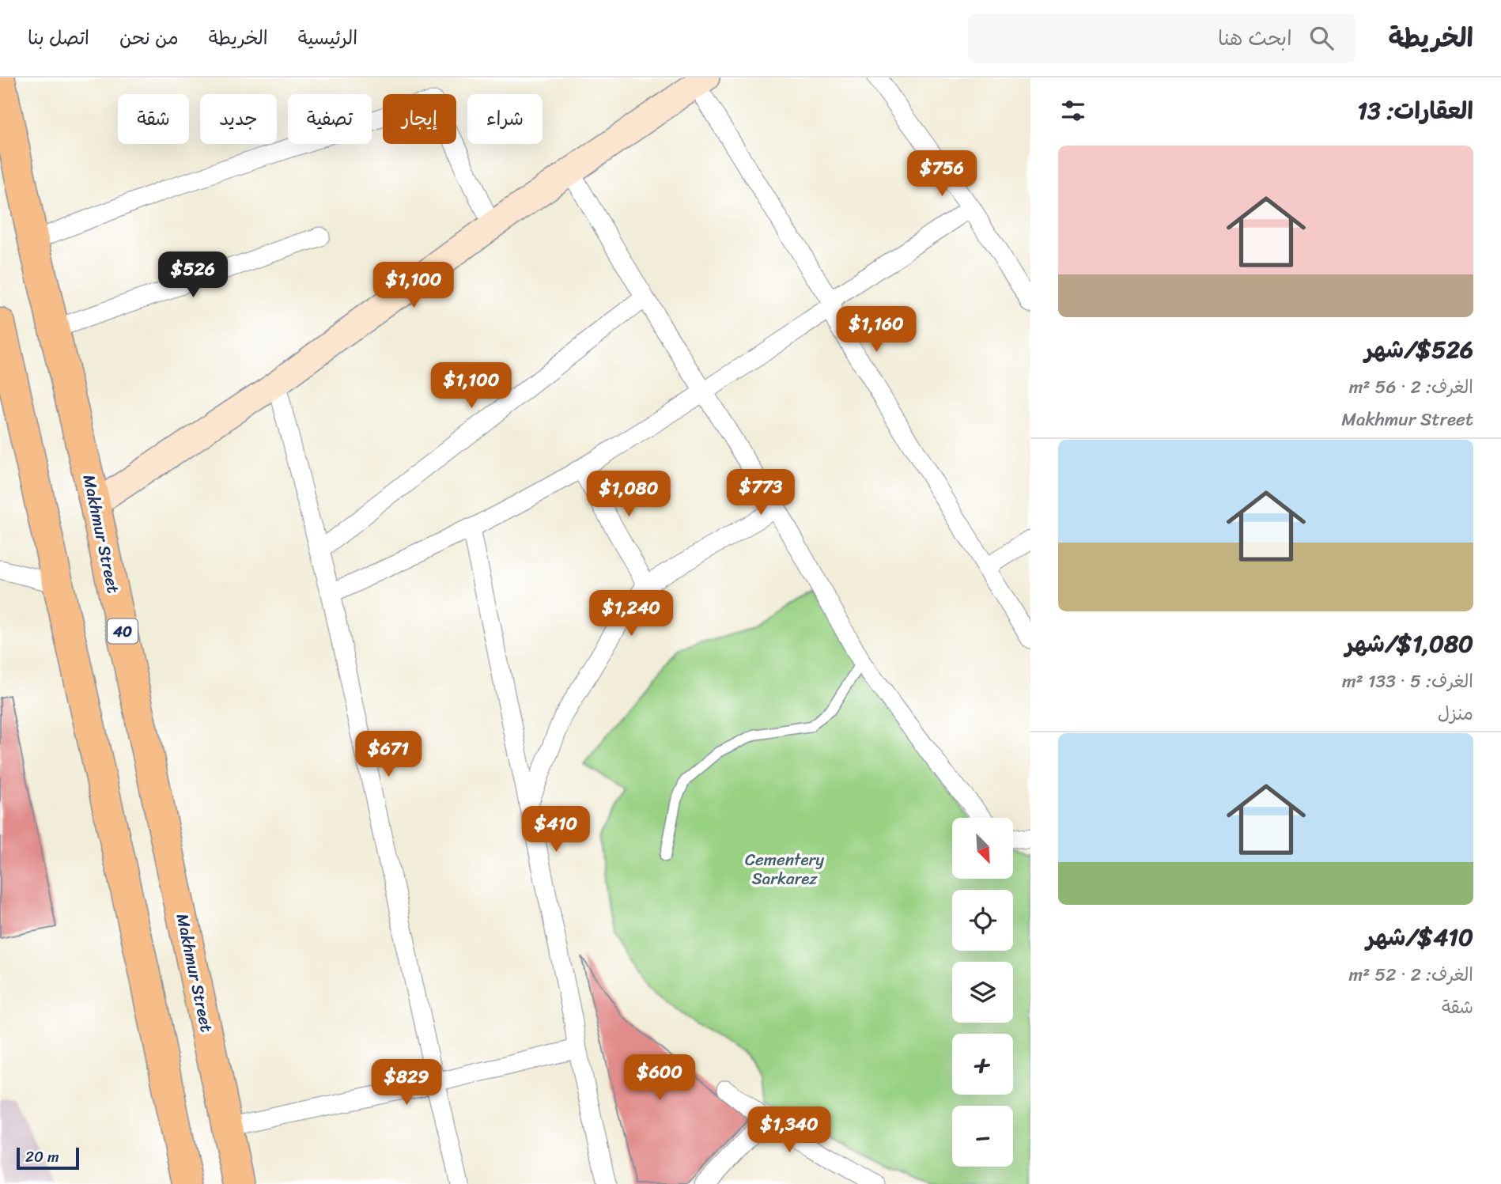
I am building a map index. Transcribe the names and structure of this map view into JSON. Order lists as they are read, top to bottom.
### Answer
{
  "streets": {
    "highway": ["Makhmur Street", "40"]
  },
  "parks": ["Cementery Sarkarez"],
  "scale_bar": "20 m",
  "north": "bottom right",
  "page": {
    "header": "الخريطة",
    "search": "ابحث هنا",
    "nav": [
      "الرئيسية",
      "الخريطة",
      "من نحن",
      "اتصل بنا"
    ],
    "heading": "العقارات: 13",
    "chip": [
      "شراء",
      "إيجار",
      "تصفية",
      "جديد",
      "شقة"
    ],
    "list": [
      {
        "name": "$526/شهر",
        "note": "الغرف: 2 · 56 m² · Makhmur Street"
      },
      {
        "name": "$1,080/شهر",
        "note": "الغرف: 5 · 133 m² · منزل"
      },
      {
        "name": "$410/شهر",
        "note": "الغرف: 2 · 52 m² · شقة"
      }
    ],
    "price": [
      "$756",
      "$526",
      "$1,100",
      "$1,160",
      "$1,100",
      "$773",
      "$1,080",
      "$1,240",
      "$671",
      "$410",
      "$600",
      "$829",
      "$1,340"
    ],
    "map_buttons": ["+", "−"],
    "scale": "20 m"
  }
}
